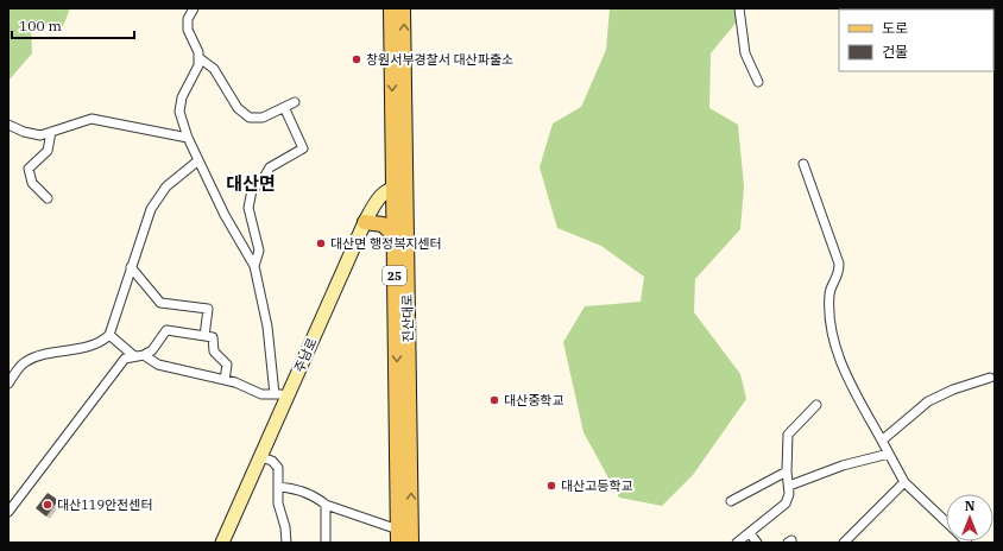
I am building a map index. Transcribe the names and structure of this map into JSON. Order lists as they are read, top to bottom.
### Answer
{
  "streets": {
    "main road": ["25", "진산대로"],
    "street": ["주남로"]
  },
  "crossings": [
    ["진산대로", "주남로"]
  ],
  "districts": ["대산면"],
  "places": [
    "창원서부경찰서 대산파출소",
    "대산면 행정복지센터",
    "대산중학교",
    "대산고등학교",
    "대산119안전센터"
  ],
  "legend": ["도로", "건물"],
  "scale_bar": "100 m",
  "north": "top"
}
